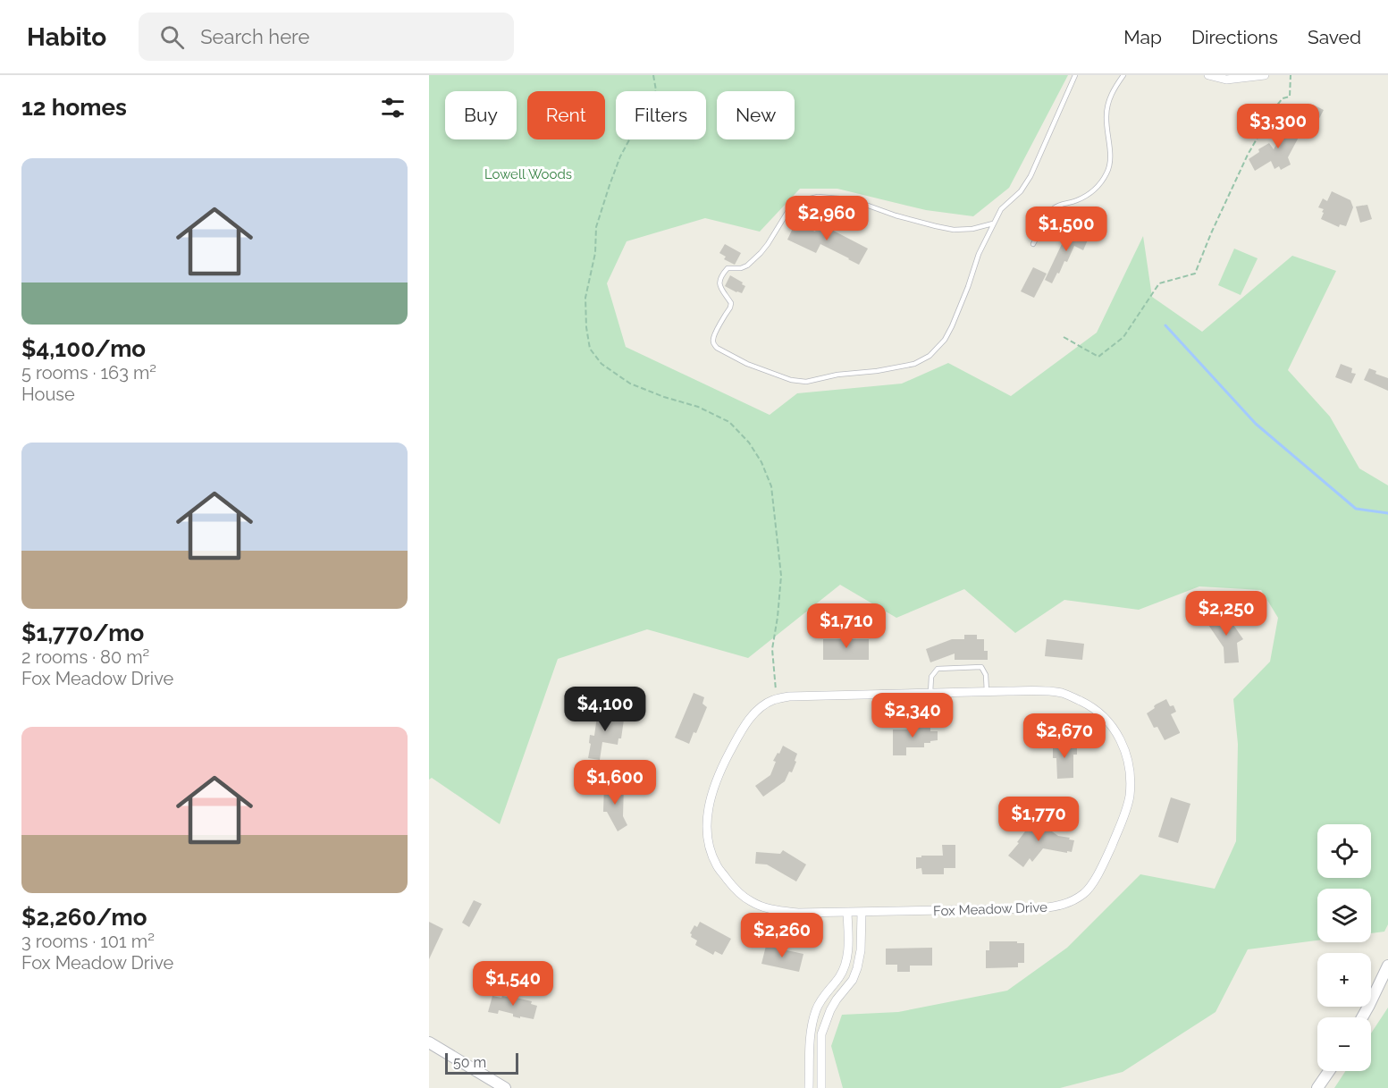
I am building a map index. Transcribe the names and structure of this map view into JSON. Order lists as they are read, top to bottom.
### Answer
{
  "streets": {
    "street": ["Fox Meadow Drive"]
  },
  "parks": ["Lowell Woods"],
  "scale_bar": "50 m",
  "page": {
    "header": "Habito",
    "search": "Search here",
    "nav": ["Map", "Directions", "Saved"],
    "heading": "12 homes",
    "chip": [
      "Buy",
      "Rent",
      "Filters",
      "New"
    ],
    "price": [
      "$3,300",
      "$2,960",
      "$1,500",
      "$2,250",
      "$1,710",
      "$4,100",
      "$2,340",
      "$2,670",
      "$1,600",
      "$1,770",
      "$2,260",
      "$1,540"
    ],
    "list": [
      {
        "name": "$4,100/mo",
        "note": "5 rooms · 163 m² · House"
      },
      {
        "name": "$1,770/mo",
        "note": "2 rooms · 80 m² · Fox Meadow Drive"
      },
      {
        "name": "$2,260/mo",
        "note": "3 rooms · 101 m² · Fox Meadow Drive"
      }
    ],
    "map_buttons": ["+", "−"],
    "scale": "50 m"
  }
}
